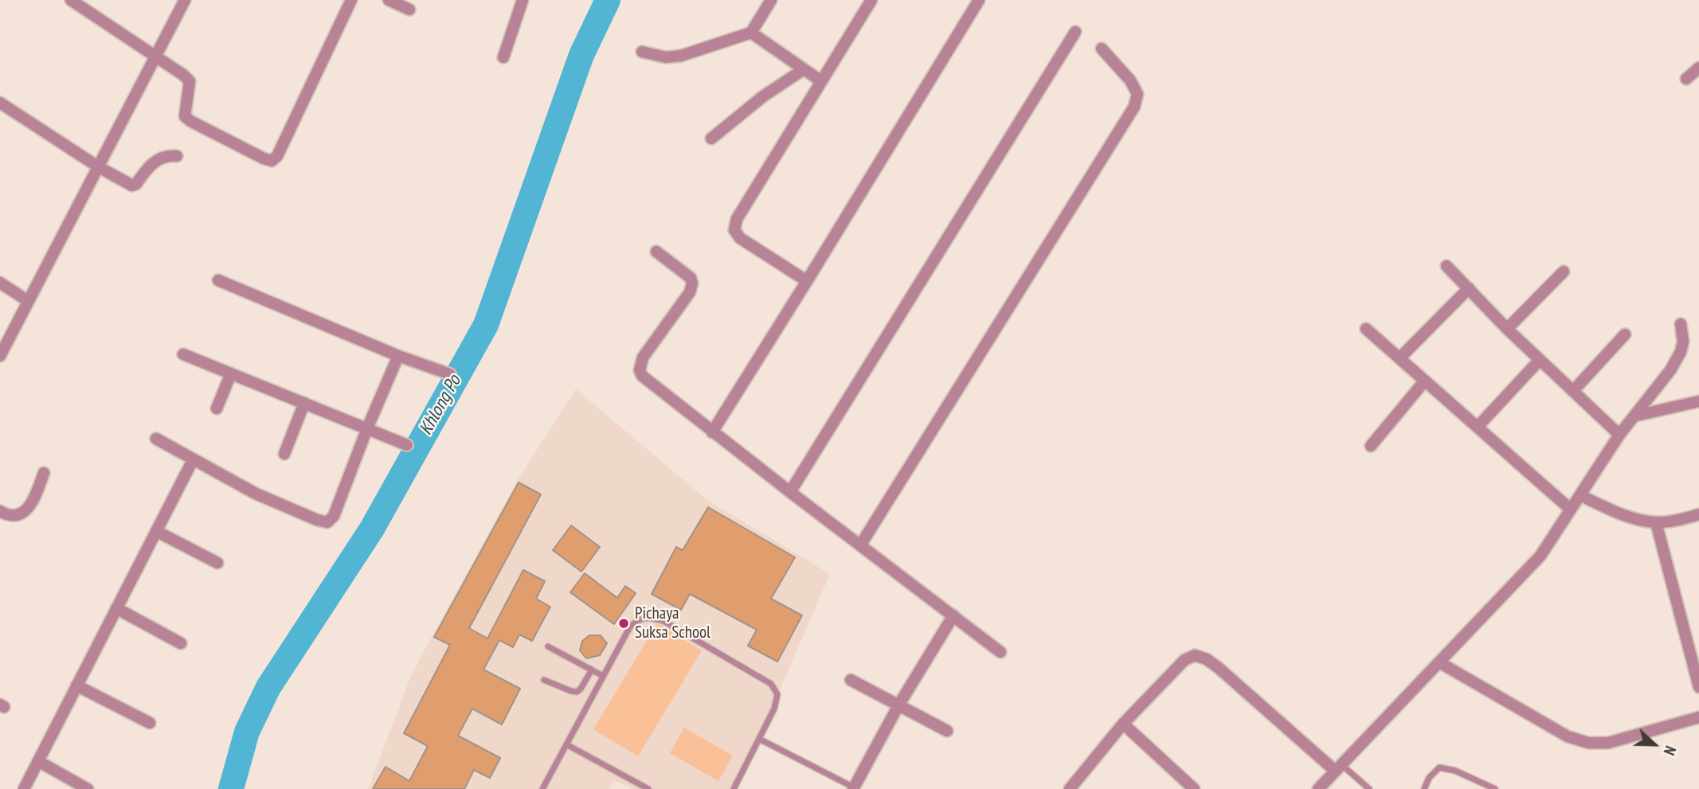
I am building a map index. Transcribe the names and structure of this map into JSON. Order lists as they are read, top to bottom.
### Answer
{
  "water": ["Khlong Po"],
  "places": ["Pichaya Suksa School"],
  "north": "right"
}
